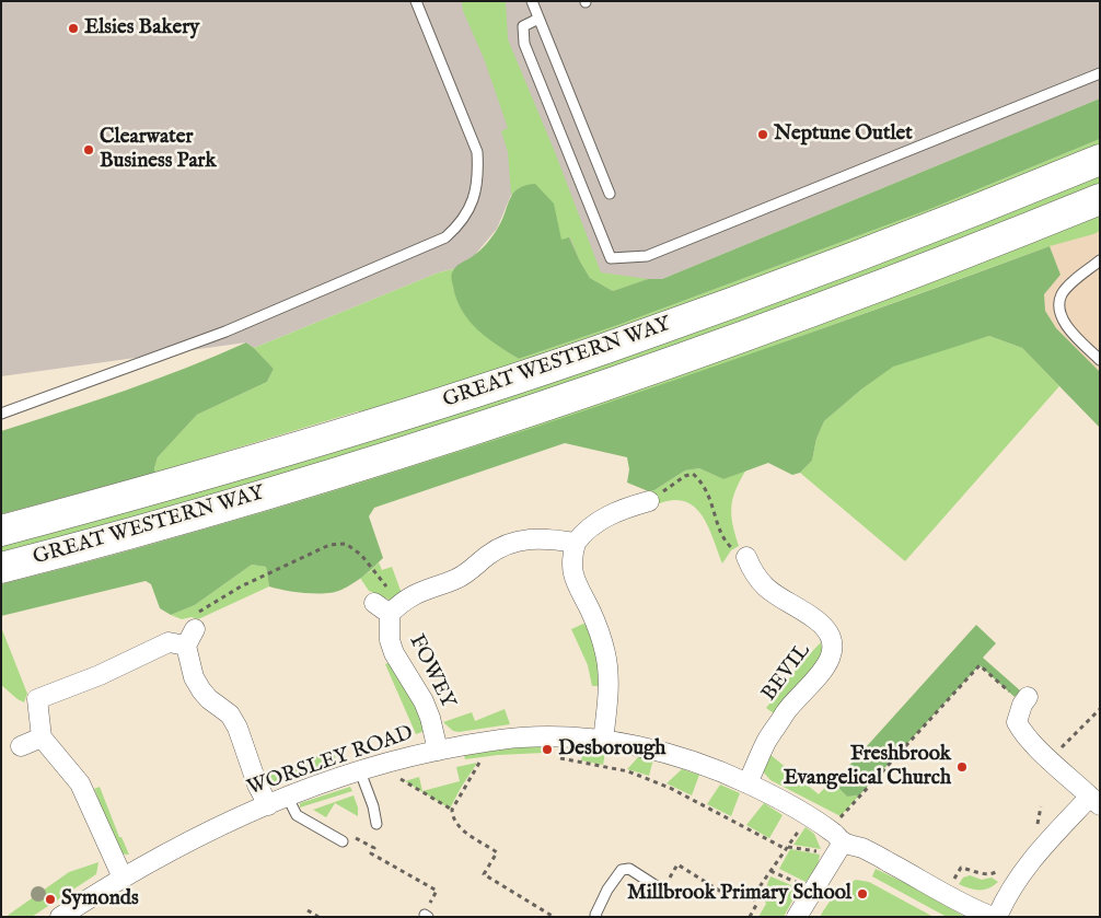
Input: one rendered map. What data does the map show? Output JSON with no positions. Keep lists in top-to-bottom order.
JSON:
{
  "streets": {
    "main road": ["GREAT WESTERN WAY"],
    "street": ["FOWEY", "BEVIL", "WORSLEY ROAD"]
  },
  "crossings": [
    ["FOWEY", "WORSLEY ROAD"],
    ["BEVIL", "WORSLEY ROAD"]
  ],
  "places": [
    "Elsies Bakery",
    "Neptune Outlet",
    "Clearwater Business Park",
    "Desborough",
    "Freshbrook Evangelical Church",
    "Millbrook Primary School",
    "Symonds"
  ]
}
